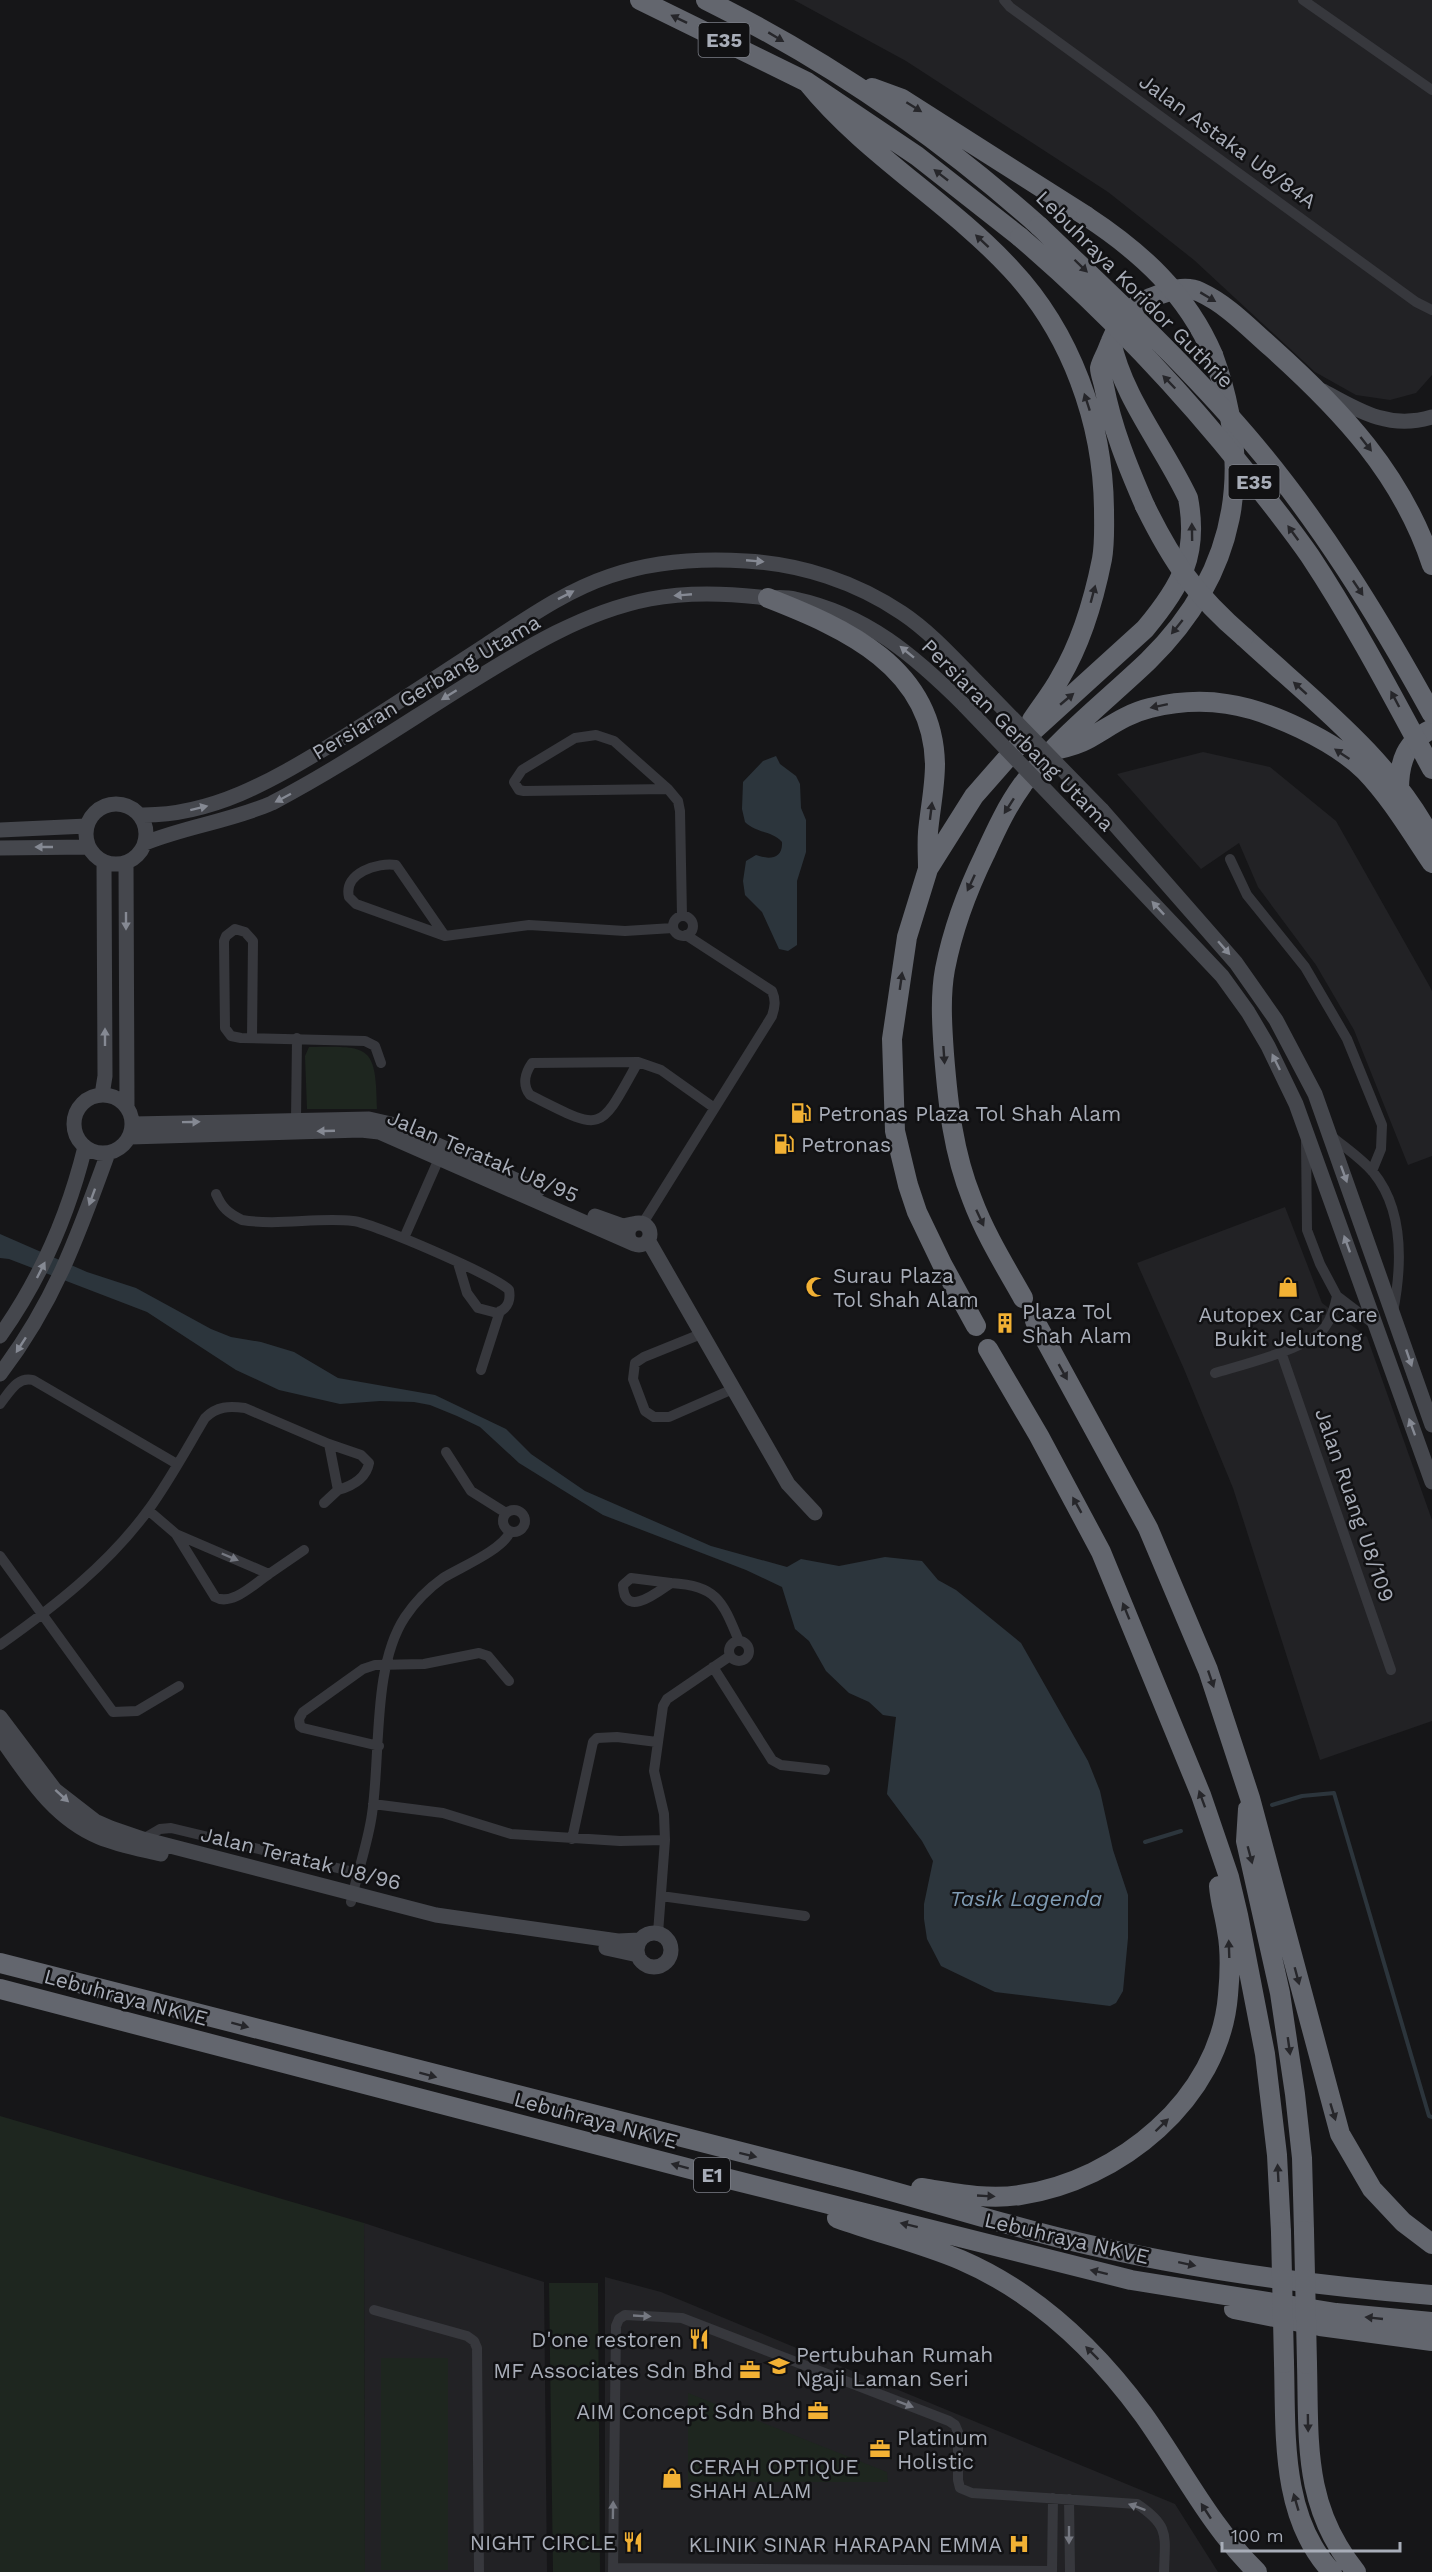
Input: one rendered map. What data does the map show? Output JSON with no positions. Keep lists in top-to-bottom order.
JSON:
{
  "streets": {
    "highway": [
      "E35",
      "Lebuhraya Koridor Guthrie",
      "Lebuhraya NKVE",
      "E1"
    ],
    "main road": ["Persiaran Gerbang Utama", "Jalan Teratak U8/95", "Jalan Teratak U8/96"],
    "street": ["Jalan Astaka U8/84A", "Jalan Ruang U8/109"]
  },
  "water": ["Tasik Lagenda"],
  "places": {
    "fuel station": ["Petronas Plaza Tol Shah Alam", "Petronas"],
    "mosque": ["Surau Plaza Tol Shah Alam"],
    "shop": ["Autopex Car Care Bukit Jelutong", "CERAH OPTIQUE SHAH ALAM"],
    "building": ["Plaza Tol Shah Alam"],
    "restaurant": ["D'one restoren", "NIGHT CIRCLE"],
    "school or university": ["Pertubuhan Rumah Ngaji Laman Seri"],
    "office": ["MF Associates Sdn Bhd", "AIM Concept Sdn Bhd", "Platinum Holistic"],
    "hospital": ["KLINIK SINAR HARAPAN EMMA"]
  },
  "scale_bar": "100 m"
}
